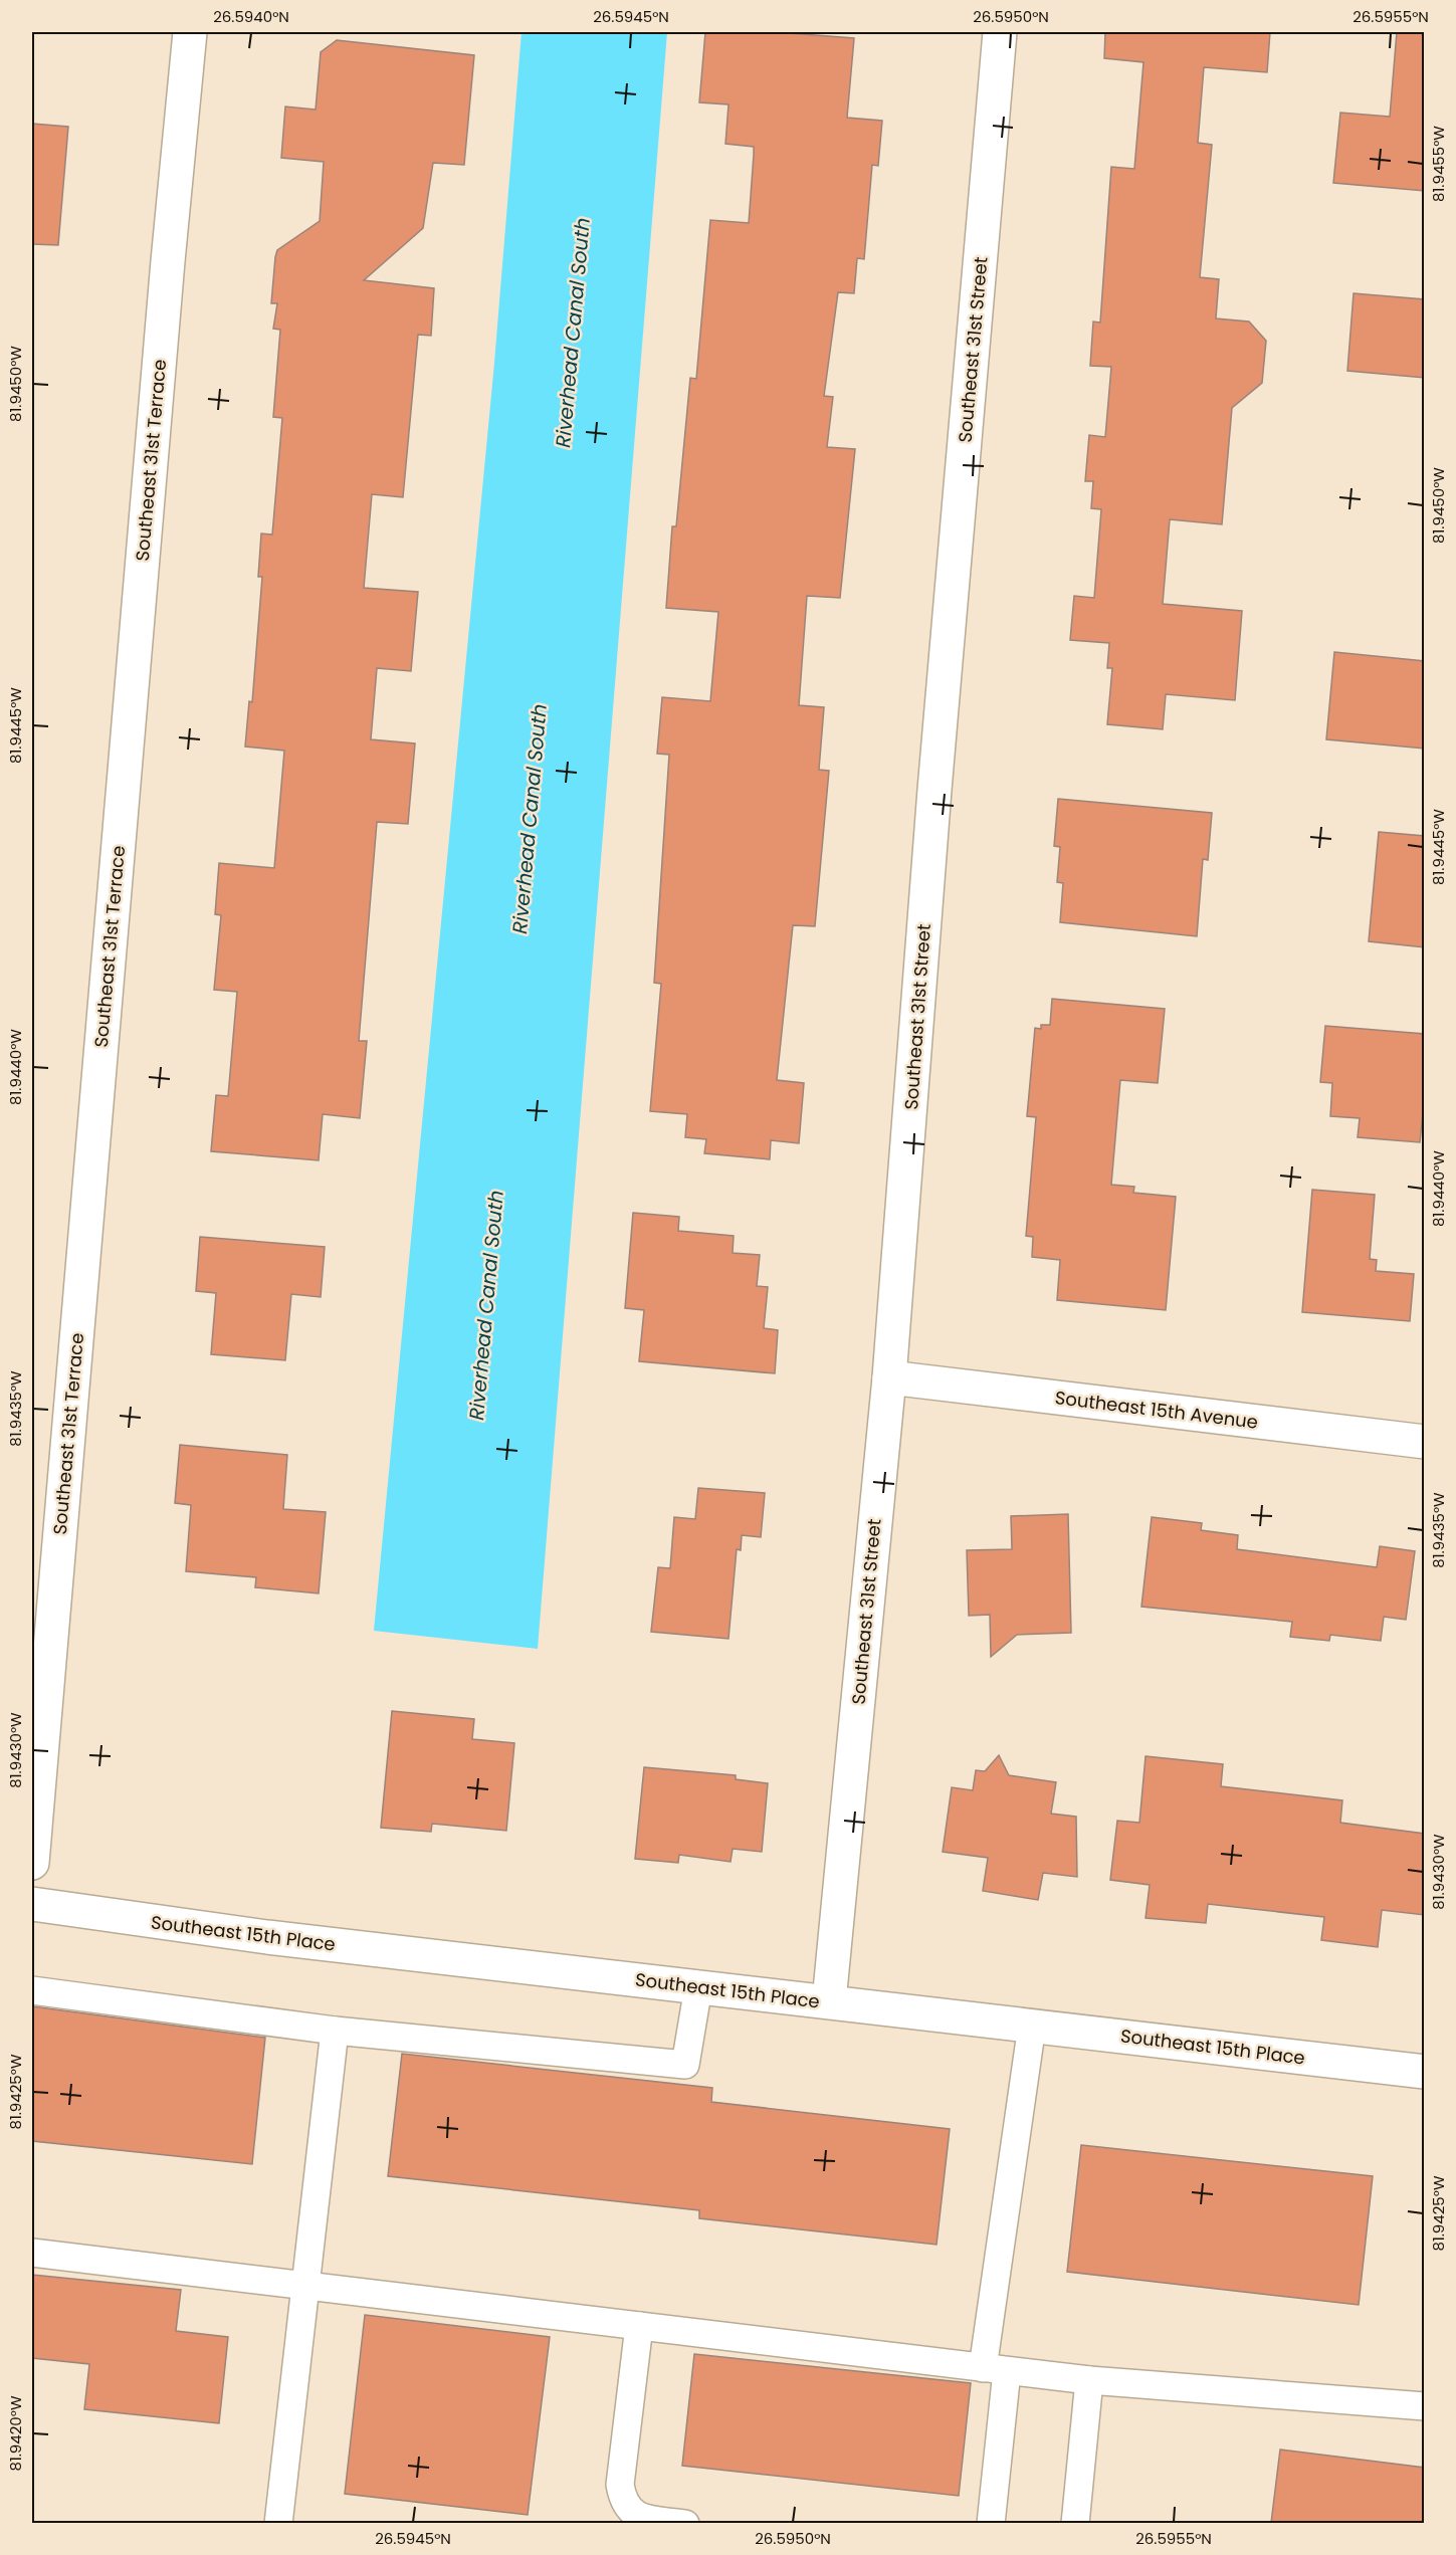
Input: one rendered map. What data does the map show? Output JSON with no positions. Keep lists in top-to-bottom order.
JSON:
{
  "streets": {
    "street": [
      "Southeast 31st Street",
      "Southeast 31st Terrace",
      "Southeast 15th Avenue",
      "Southeast 15th Place"
    ]
  },
  "crossings": [
    ["Southeast 31st Street", "Southeast 15th Avenue"],
    ["Southeast 31st Street", "Southeast 15th Place"]
  ],
  "water": ["Riverhead Canal South"],
  "coordinates": [
    "26.5940°N",
    "26.5945°N",
    "26.5950°N",
    "26.5955°N",
    "81.9455°W",
    "81.9450°W",
    "81.9445°W",
    "81.9440°W",
    "81.9435°W",
    "81.9430°W",
    "81.9425°W",
    "81.9420°W"
  ]
}
